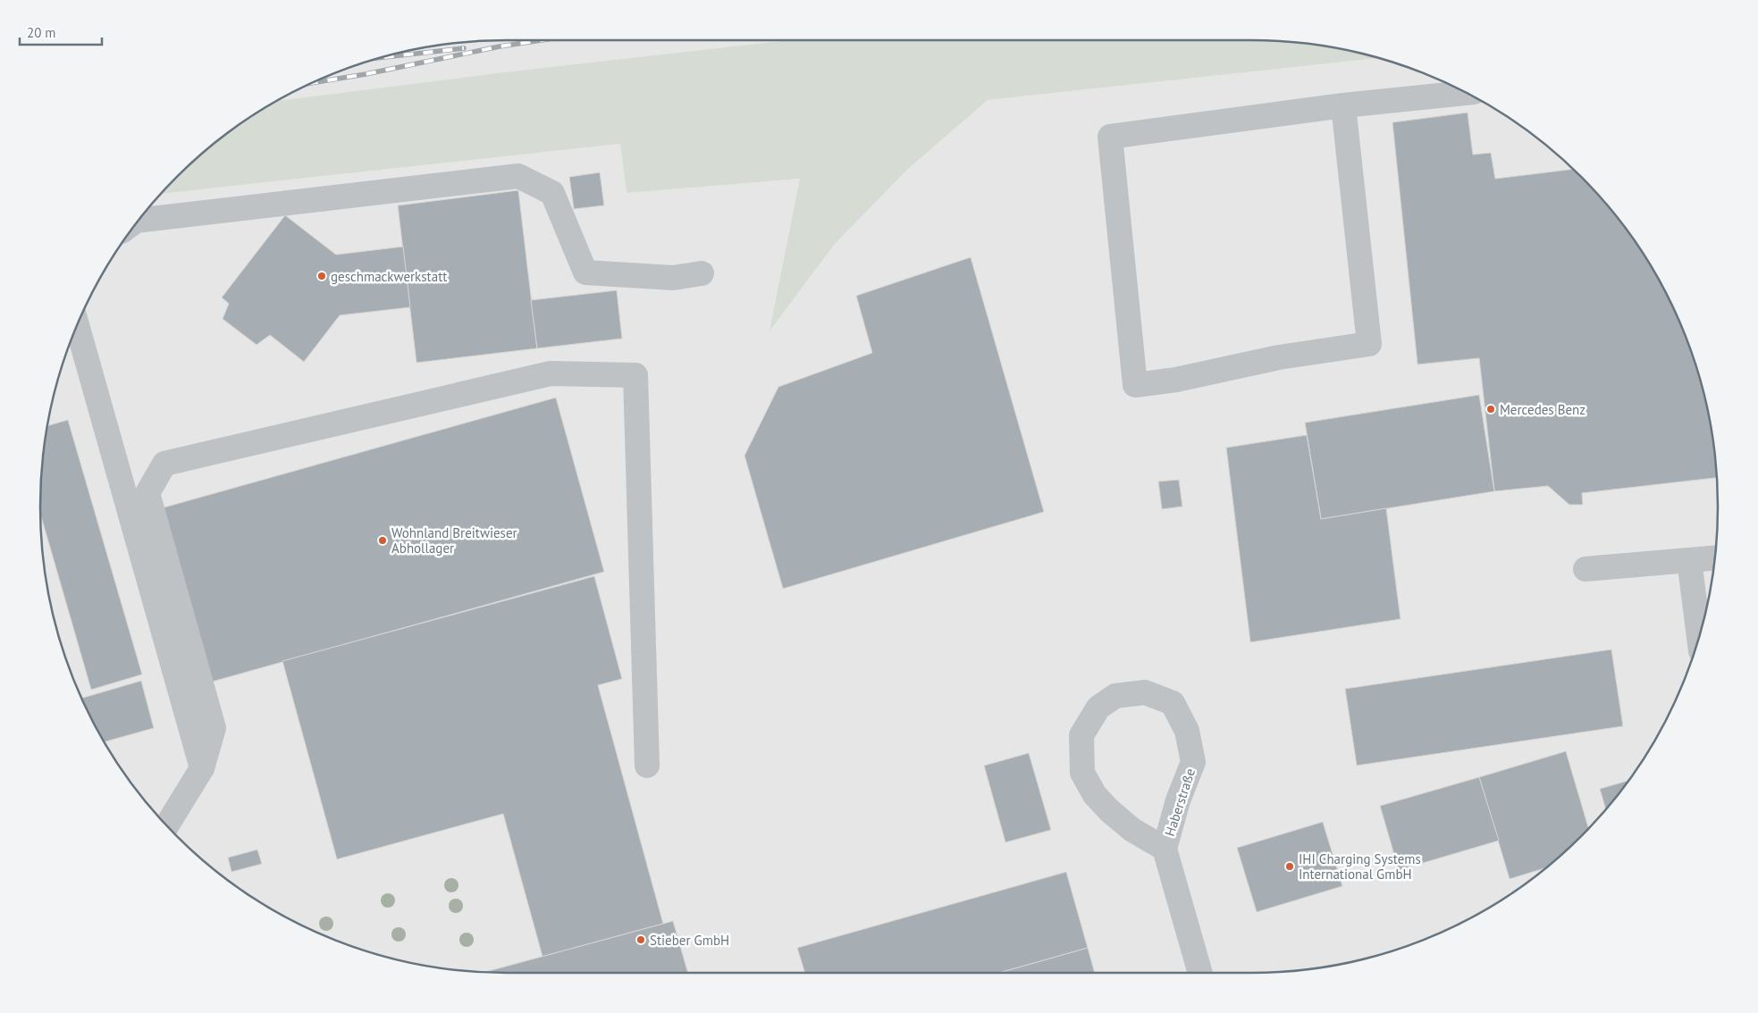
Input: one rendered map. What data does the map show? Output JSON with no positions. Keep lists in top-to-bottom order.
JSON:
{
  "streets": {
    "street": ["Haberstraße"]
  },
  "places": [
    "geschmackwerkstatt",
    "Mercedes Benz",
    "Wohnland Breitwieser Abhollager",
    "IHI Charging Systems International GmbH",
    "Stieber GmbH"
  ],
  "scale_bar": "20 m"
}
